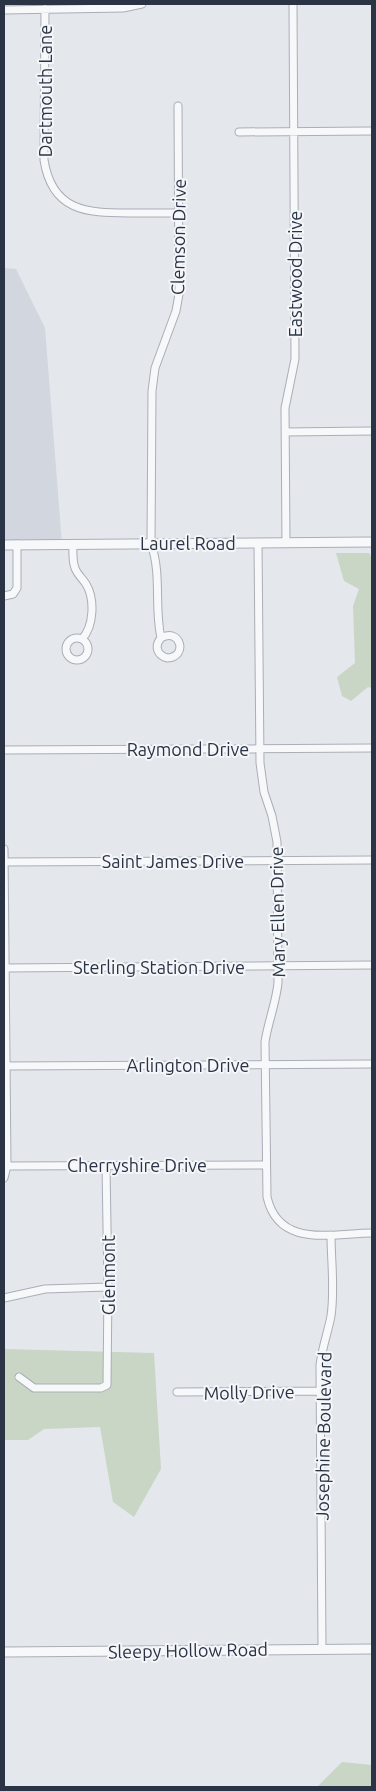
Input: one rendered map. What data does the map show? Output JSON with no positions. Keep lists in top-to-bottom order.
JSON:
{
  "streets": {
    "street": [
      "Dartmouth Lane",
      "Clemson Drive",
      "Eastwood Drive",
      "Laurel Road",
      "Raymond Drive",
      "Saint James Drive",
      "Mary Ellen Drive",
      "Sterling Station Drive",
      "Arlington Drive",
      "Cherryshire Drive",
      "Glenmont",
      "Molly Drive",
      "Josephine Boulevard",
      "Sleepy Hollow Road"
    ]
  },
  "crossings": [
    ["Dartmouth Lane", "Clemson Drive"],
    ["Clemson Drive", "Laurel Road"],
    ["Eastwood Drive", "Laurel Road"],
    ["Laurel Road", "Mary Ellen Drive"],
    ["Raymond Drive", "Mary Ellen Drive"],
    ["Saint James Drive", "Mary Ellen Drive"],
    ["Mary Ellen Drive", "Sterling Station Drive"],
    ["Mary Ellen Drive", "Arlington Drive"],
    ["Mary Ellen Drive", "Cherryshire Drive"],
    ["Mary Ellen Drive", "Josephine Boulevard"],
    ["Cherryshire Drive", "Glenmont"],
    ["Molly Drive", "Josephine Boulevard"],
    ["Josephine Boulevard", "Sleepy Hollow Road"]
  ]
}
